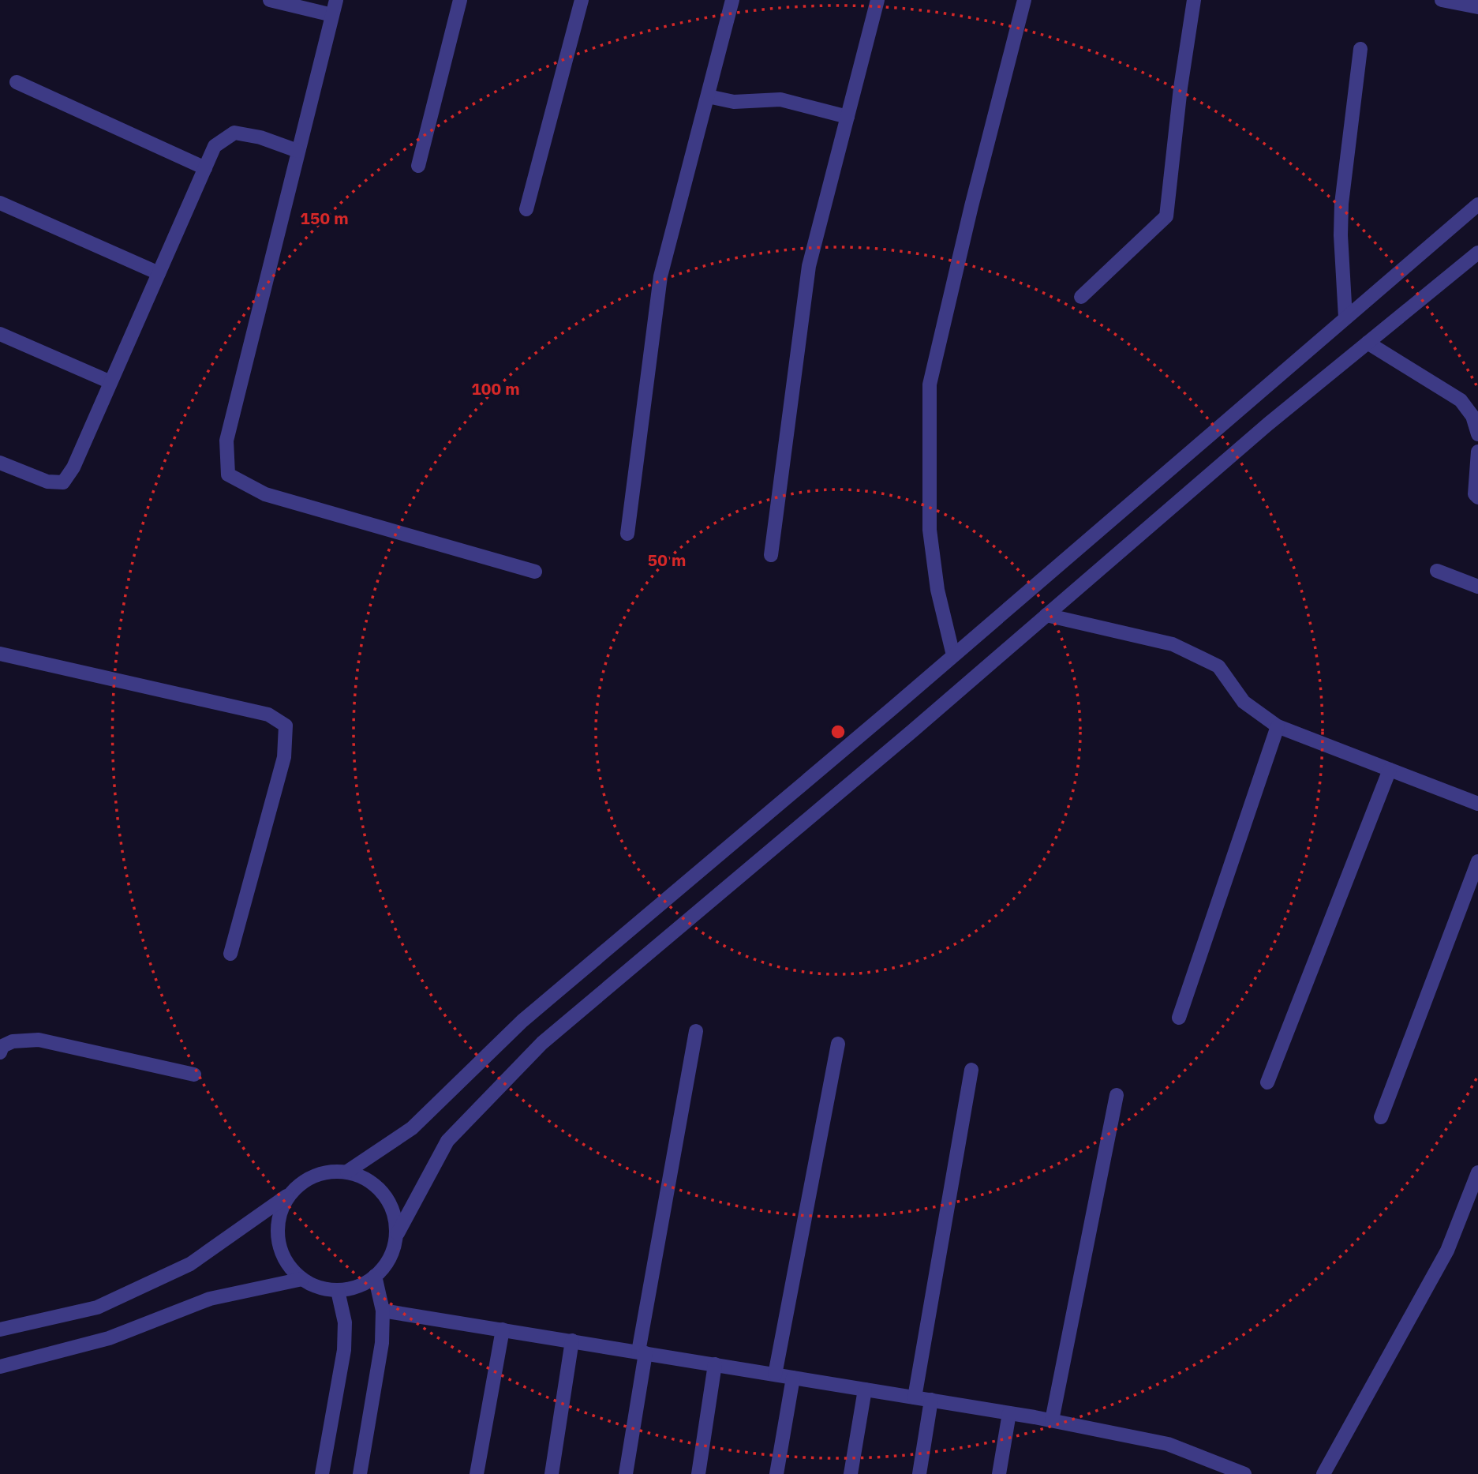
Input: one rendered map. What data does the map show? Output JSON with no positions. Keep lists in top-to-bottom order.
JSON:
{
  "rings": ["150 m", "100 m", "50 m"]
}
